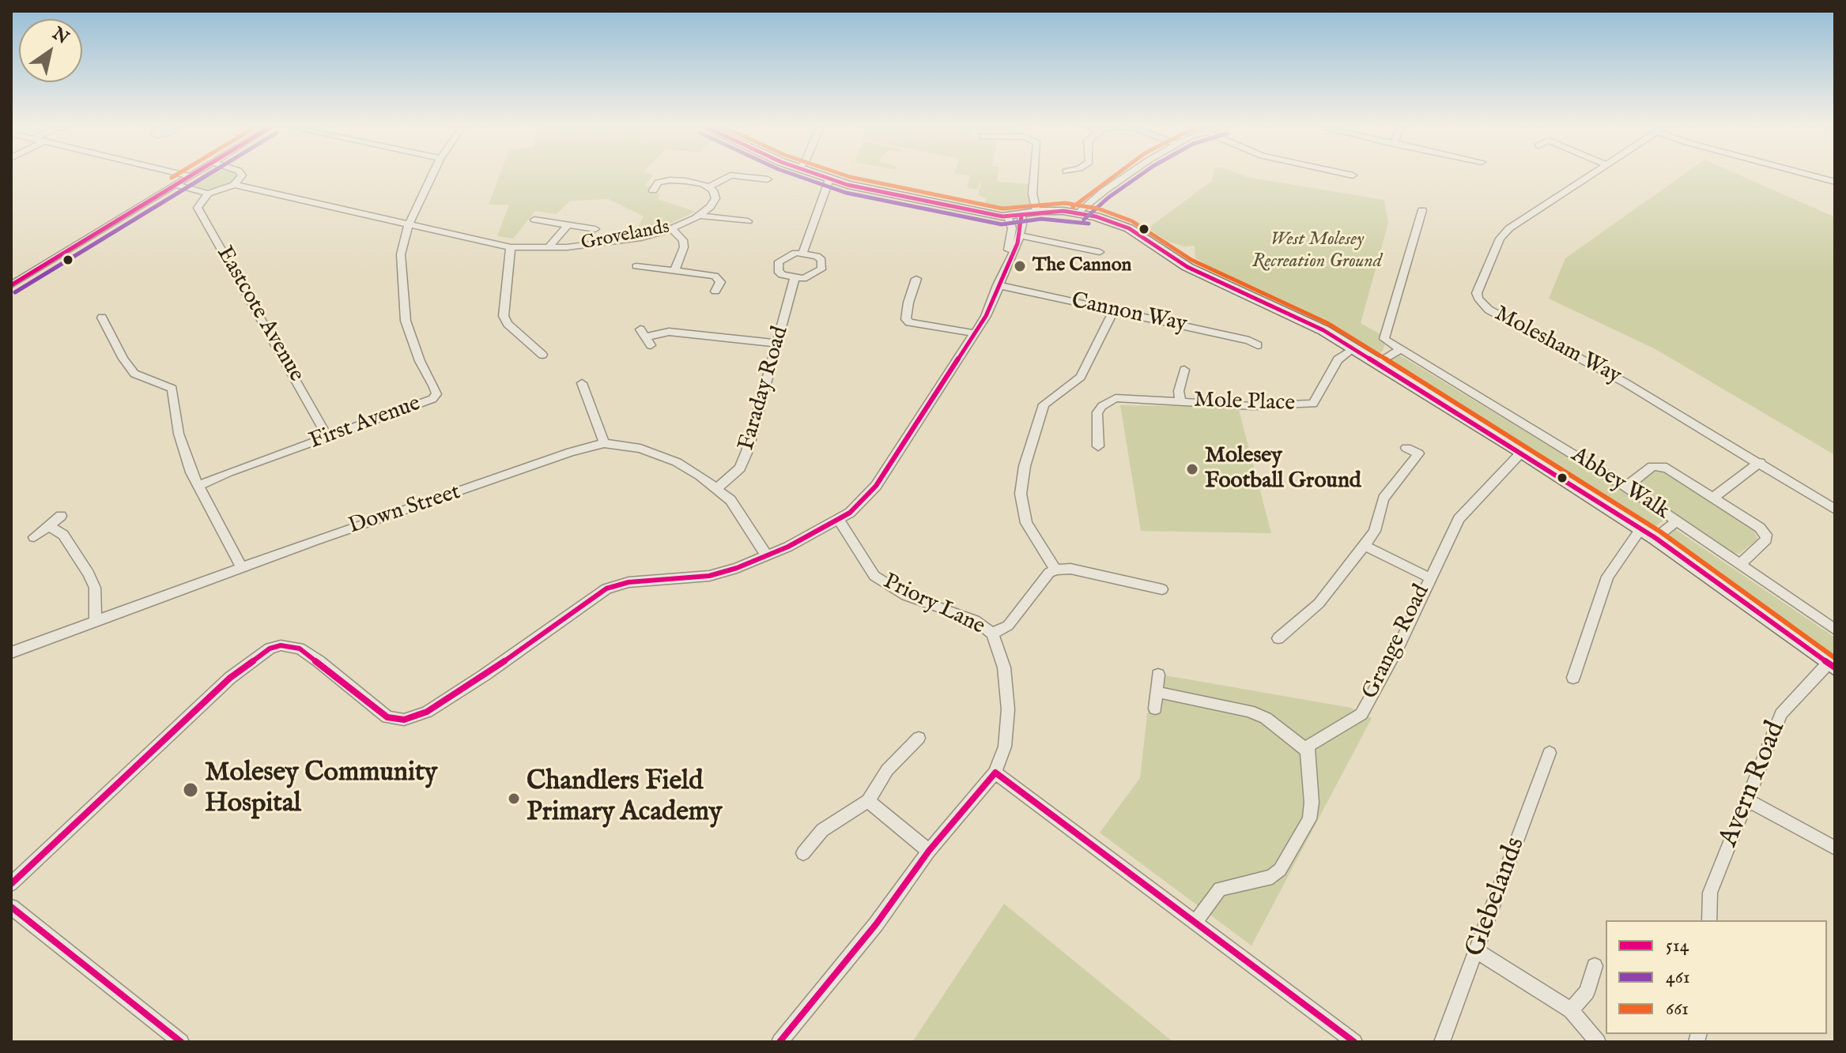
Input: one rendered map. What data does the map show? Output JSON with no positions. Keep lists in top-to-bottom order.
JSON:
{
  "streets": {
    "street": [
      "Grovelands",
      "Cannon Way",
      "Eastcote Avenue",
      "Molesham Way",
      "Faraday Road",
      "Mole Place",
      "First Avenue",
      "Abbey Walk",
      "Down Street",
      "Priory Lane",
      "Grange Road",
      "Avern Road",
      "Glebelands"
    ]
  },
  "crossings": [
    ["Grovelands", "First Avenue"],
    ["Eastcote Avenue", "First Avenue"],
    ["Faraday Road", "Down Street"]
  ],
  "parks": ["West Molesey Recreation Ground"],
  "places": [
    "The Cannon",
    "Molesey Football Ground",
    "Molesey Community Hospital",
    "Chandlers Field Primary Academy"
  ],
  "lines": ["transit line 514", "transit line 461", "transit line 661"],
  "legend": ["514", "461", "661"],
  "north": "top right"
}
